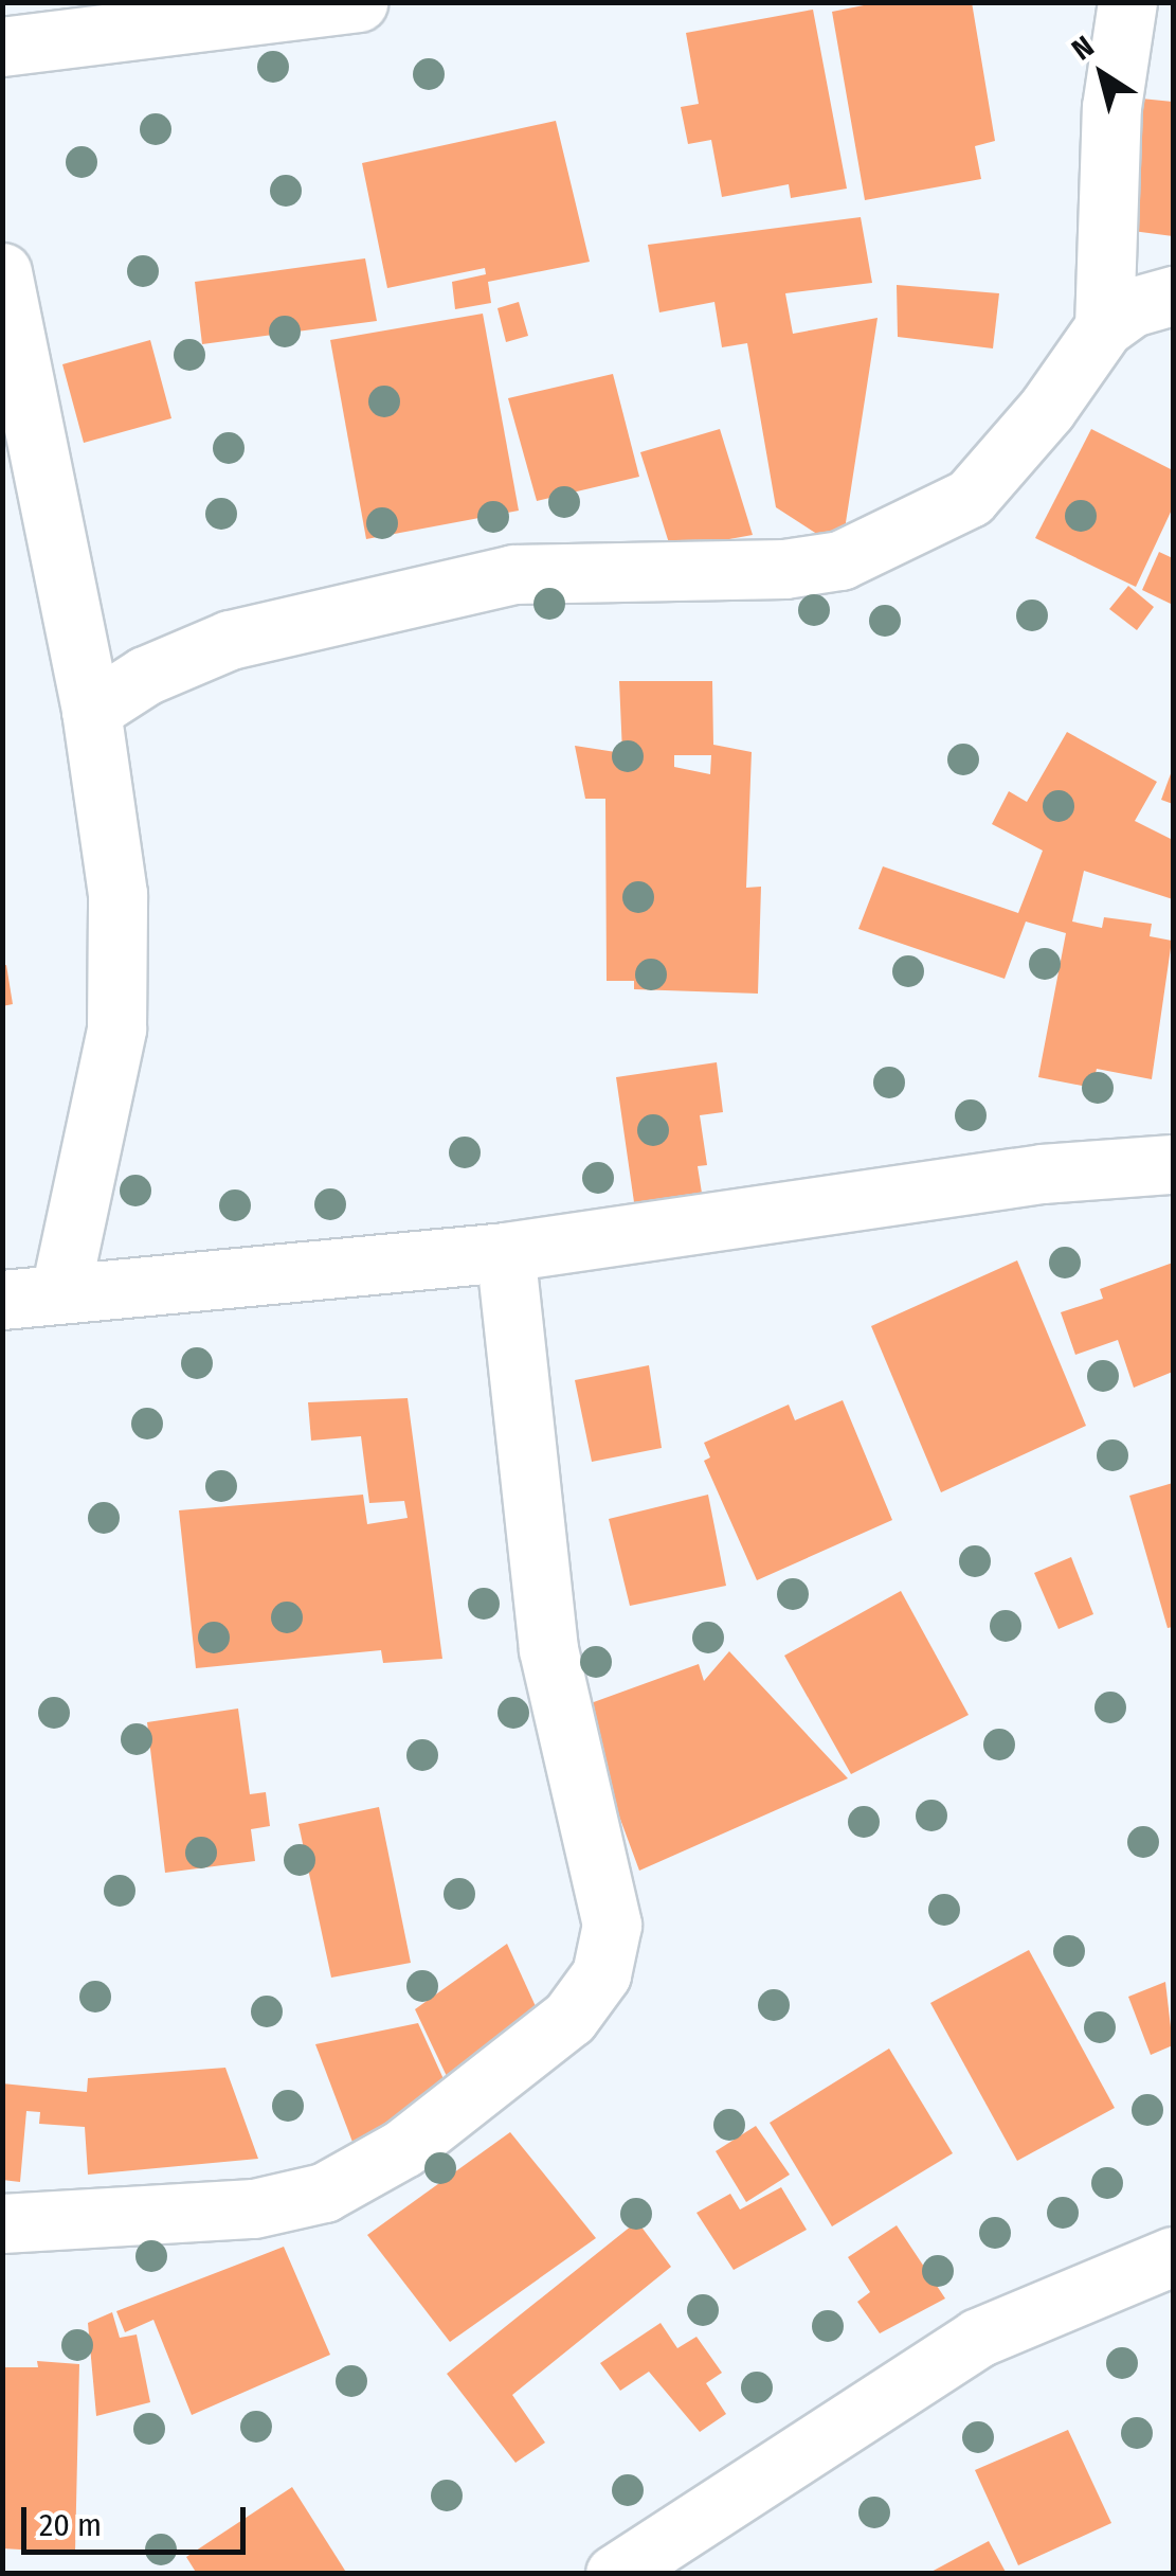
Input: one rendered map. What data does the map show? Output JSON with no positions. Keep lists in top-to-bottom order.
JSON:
{
  "scale_bar": "20 m",
  "north": "top left"
}
